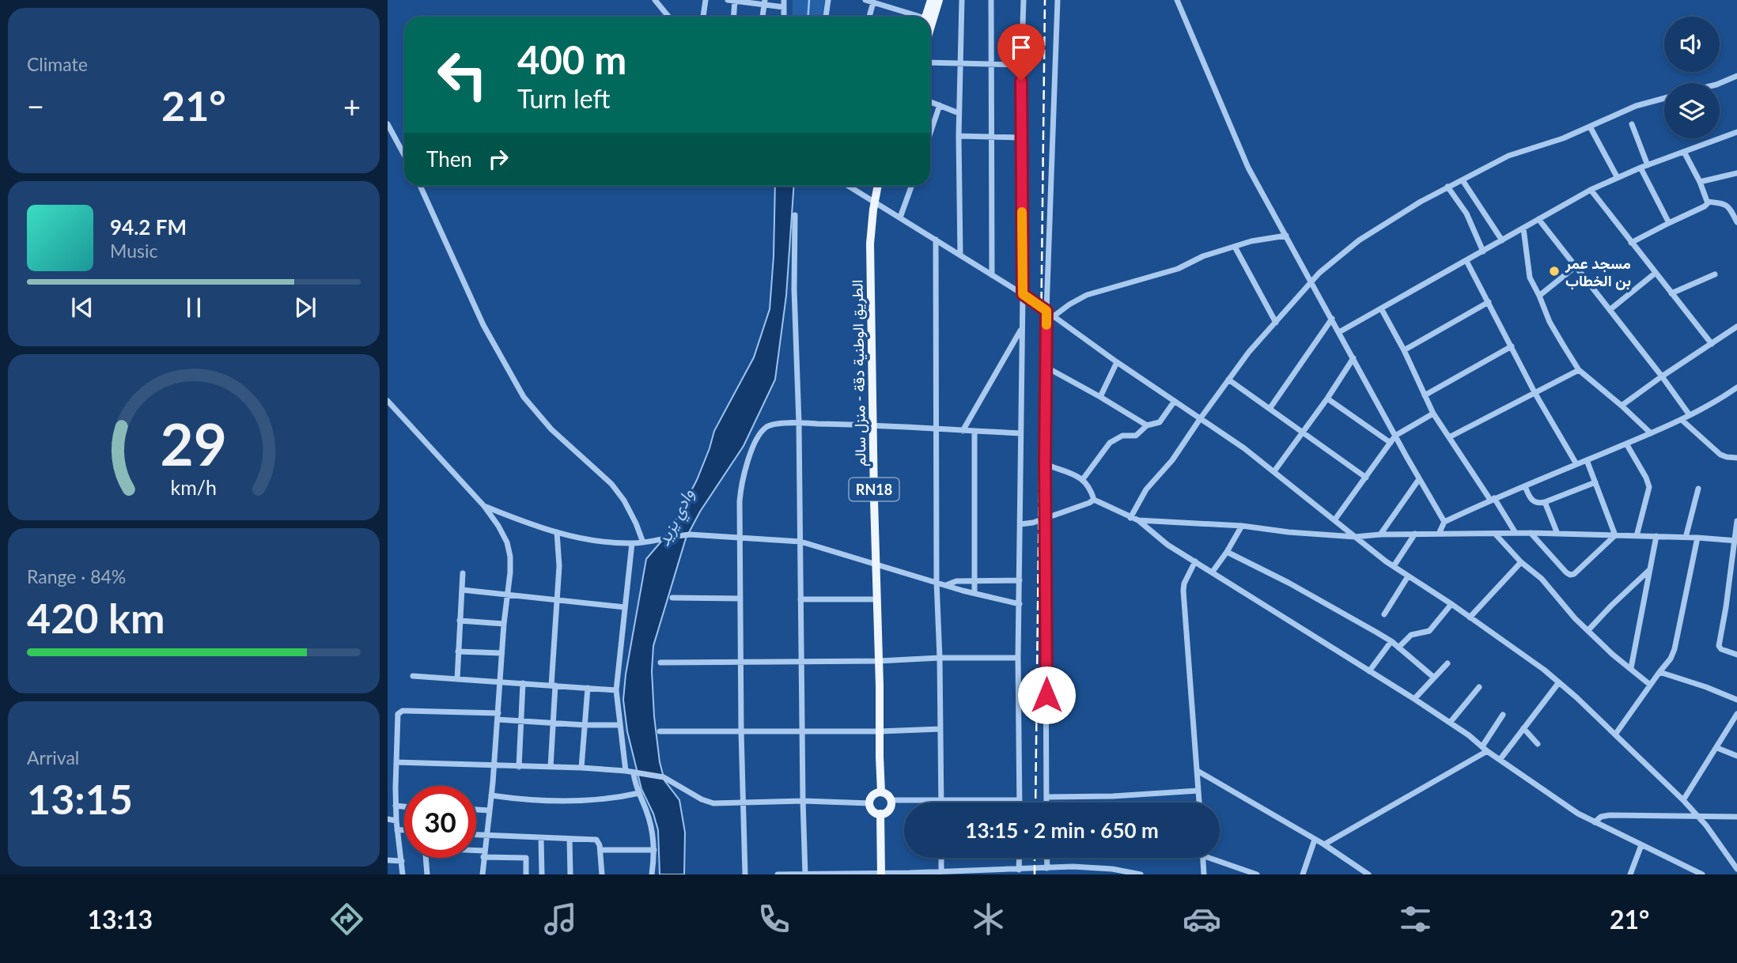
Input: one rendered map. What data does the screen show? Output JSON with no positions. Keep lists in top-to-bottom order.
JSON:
{
  "streets": {
    "main road": ["الطريق الوطنية دقة - منزل سالم", "RN18"]
  },
  "water": ["وادي يزيد"],
  "places": ["مسجد عمر بن الخطاب"],
  "page": {
    "tile": [
      "Climate",
      ["Range · 84%", "420 km"],
      ["Arrival", "13:15"]
    ],
    "turn": ["400 m", "Turn left"],
    "heat": ["−", "21°", "+"],
    "then": "Then",
    "song": ["94.2 FM", "Music"],
    "limit": "30",
    "trip": "13:15 · 2 min · 650 m",
    "tabs": ["13:13", "21°"],
    "gauge": ["29", "km/h"]
  }
}
